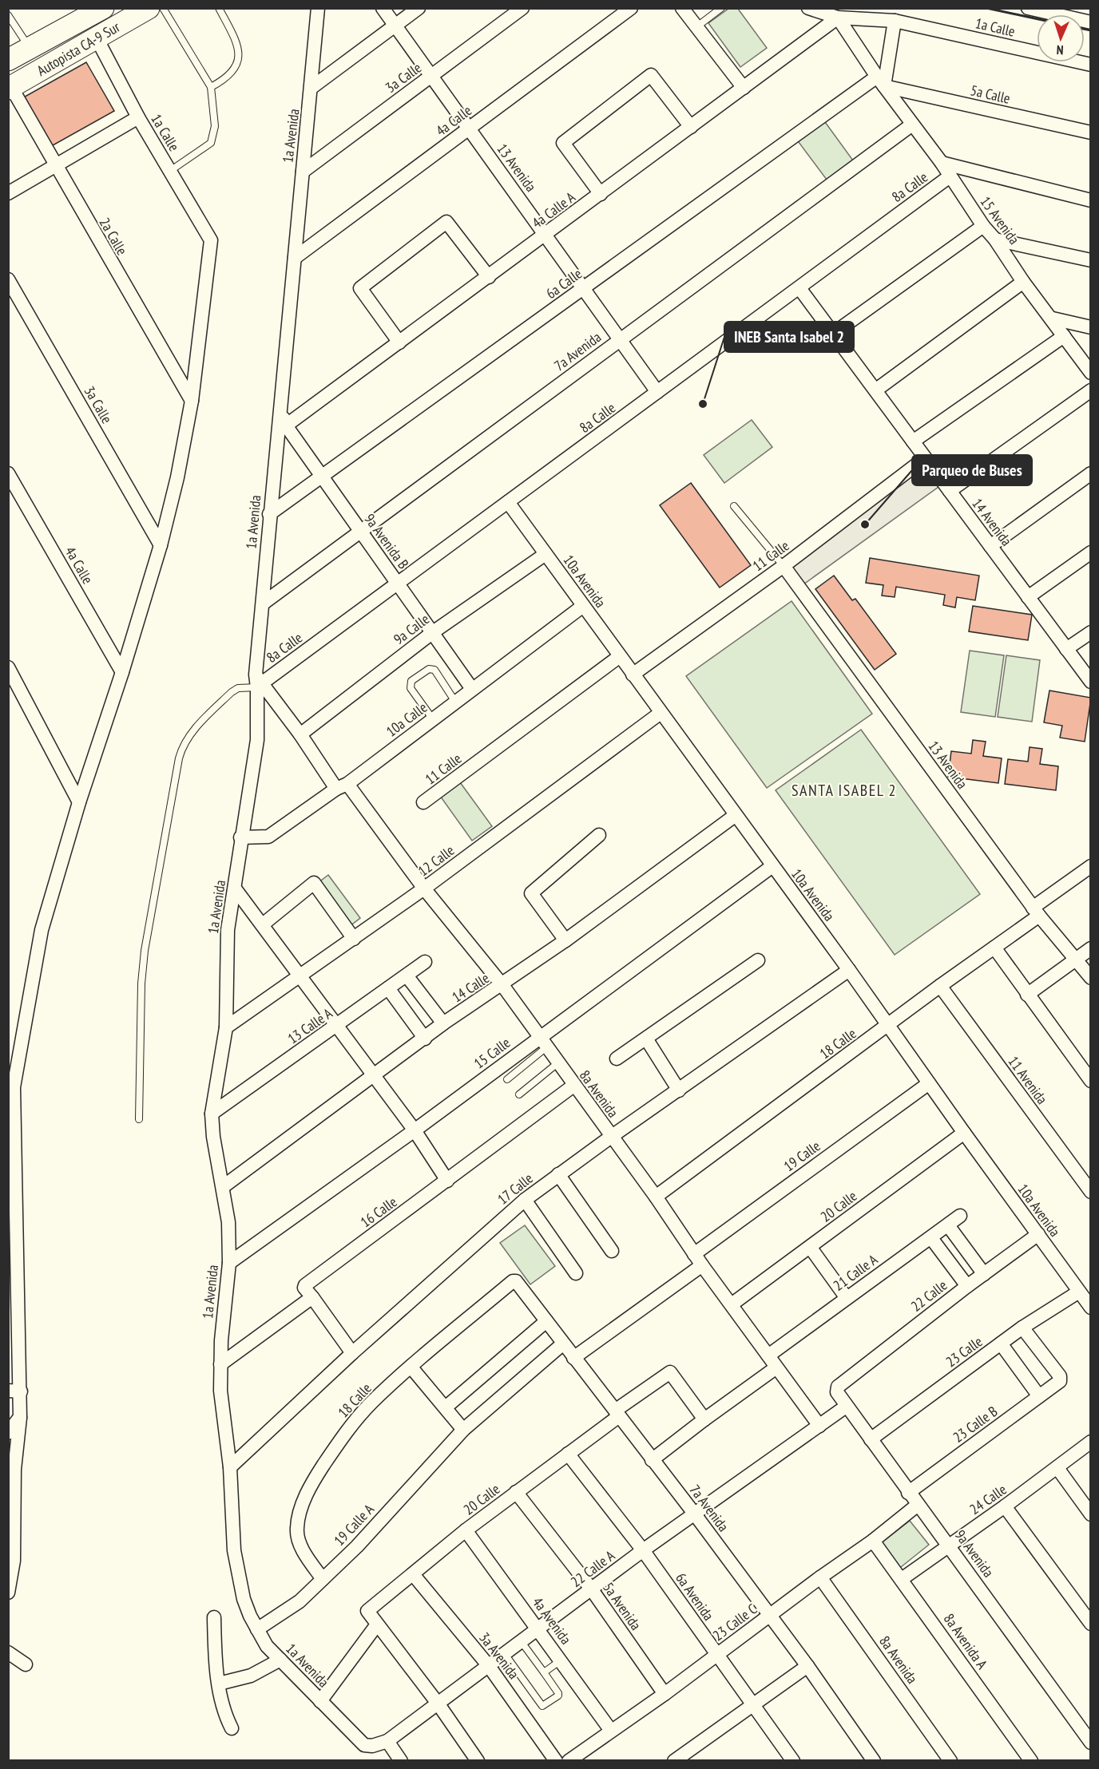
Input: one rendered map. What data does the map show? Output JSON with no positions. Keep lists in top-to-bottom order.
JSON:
{
  "streets": {
    "highway": ["Autopista CA-9 Sur"],
    "street": [
      "1a Calle",
      "3a Calle",
      "5a Calle",
      "4a Calle",
      "1a Avenida",
      "13 Avenida",
      "8a Calle",
      "4a Calle A",
      "15 Avenida",
      "2a Calle",
      "6a Calle",
      "7a Avenida",
      "14 Avenida",
      "9a Avenida B",
      "11 Calle",
      "10a Avenida",
      "9a Calle",
      "10a Calle",
      "12 Calle",
      "14 Calle",
      "13 Calle A",
      "18 Calle",
      "15 Calle",
      "11 Avenida",
      "8a Avenida",
      "19 Calle",
      "17 Calle",
      "20 Calle",
      "16 Calle",
      "21 Calle A",
      "22 Calle",
      "23 Calle",
      "23 Calle B",
      "24 Calle",
      "19 Calle A",
      "9a Avenida",
      "22 Calle A",
      "6a Avenida",
      "5a Avenida",
      "4a Avenida",
      "23 Calle C",
      "8a Avenida A",
      "3a Avenida"
    ]
  },
  "crossings": [
    ["1a Calle", "Autopista CA-9 Sur"],
    ["1a Calle", "4a Calle A"],
    ["1a Calle", "15 Avenida"],
    ["1a Calle", "2a Calle"],
    ["Autopista CA-9 Sur", "2a Calle"],
    ["3a Calle", "1a Avenida"],
    ["3a Calle", "13 Avenida"],
    ["5a Calle", "15 Avenida"],
    ["5a Calle", "6a Calle"],
    ["4a Calle", "1a Avenida"],
    ["4a Calle", "13 Avenida"],
    ["1a Avenida", "8a Calle"],
    ["1a Avenida", "6a Calle"],
    ["1a Avenida", "7a Avenida"],
    ["1a Avenida", "9a Avenida B"],
    ["1a Avenida", "10a Calle"],
    ["1a Avenida", "12 Calle"],
    ["1a Avenida", "14 Calle"],
    ["1a Avenida", "13 Calle A"],
    ["1a Avenida", "15 Calle"],
    ["1a Avenida", "8a Avenida"],
    ["1a Avenida", "17 Calle"],
    ["1a Avenida", "19 Calle A"],
    ["1a Avenida", "22 Calle A"],
    ["13 Avenida", "8a Calle"],
    ["13 Avenida", "4a Calle A"],
    ["13 Avenida", "6a Calle"],
    ["13 Avenida", "7a Avenida"],
    ["13 Avenida", "11 Calle"],
    ["13 Avenida", "18 Calle"],
    ["8a Calle", "15 Avenida"],
    ["8a Calle", "14 Avenida"],
    ["8a Calle", "9a Avenida B"],
    ["8a Calle", "10a Avenida"],
    ["8a Calle", "8a Avenida"],
    ["4a Calle A", "15 Avenida"],
    ["4a Calle A", "9a Avenida B"],
    ["15 Avenida", "6a Calle"],
    ["15 Avenida", "7a Avenida"],
    ["6a Calle", "9a Avenida B"],
    ["7a Avenida", "9a Avenida B"],
    ["7a Avenida", "18 Calle"],
    ["7a Avenida", "20 Calle"],
    ["7a Avenida", "19 Calle A"],
    ["7a Avenida", "22 Calle A"],
    ["7a Avenida", "23 Calle C"],
    ["14 Avenida", "11 Calle"],
    ["9a Avenida B", "9a Calle"],
    ["9a Avenida B", "10a Calle"],
    ["11 Calle", "10a Avenida"],
    ["10a Avenida", "9a Calle"],
    ["10a Avenida", "10a Calle"],
    ["10a Avenida", "12 Calle"],
    ["10a Avenida", "14 Calle"],
    ["10a Avenida", "18 Calle"],
    ["10a Avenida", "15 Calle"],
    ["10a Avenida", "19 Calle"],
    ["10a Avenida", "17 Calle"],
    ["10a Avenida", "20 Calle"],
    ["10a Avenida", "22 Calle"],
    ["10a Avenida", "23 Calle"],
    ["9a Calle", "8a Avenida"],
    ["10a Calle", "8a Avenida"],
    ["12 Calle", "8a Avenida"],
    ["14 Calle", "8a Avenida"],
    ["18 Calle", "11 Avenida"],
    ["18 Calle", "8a Avenida"],
    ["18 Calle", "19 Calle A"],
    ["15 Calle", "8a Avenida"],
    ["8a Avenida", "19 Calle"],
    ["8a Avenida", "17 Calle"],
    ["8a Avenida", "20 Calle"],
    ["8a Avenida", "16 Calle"],
    ["8a Avenida", "21 Calle A"],
    ["8a Avenida", "22 Calle A"],
    ["8a Avenida", "23 Calle C"],
    ["20 Calle", "6a Avenida"],
    ["20 Calle", "5a Avenida"],
    ["20 Calle", "4a Avenida"],
    ["20 Calle", "3a Avenida"],
    ["22 Calle", "9a Avenida"],
    ["23 Calle", "23 Calle B"],
    ["23 Calle", "9a Avenida"],
    ["23 Calle B", "9a Avenida"],
    ["24 Calle", "9a Avenida"],
    ["24 Calle", "8a Avenida A"],
    ["9a Avenida", "22 Calle A"],
    ["9a Avenida", "23 Calle C"],
    ["22 Calle A", "6a Avenida"],
    ["22 Calle A", "5a Avenida"],
    ["22 Calle A", "4a Avenida"],
    ["22 Calle A", "3a Avenida"],
    ["6a Avenida", "23 Calle C"],
    ["5a Avenida", "23 Calle C"],
    ["4a Avenida", "23 Calle C"],
    ["23 Calle C", "8a Avenida A"]
  ],
  "districts": ["SANTA ISABEL 2"],
  "places": ["INEB Santa Isabel 2", "Parqueo de Buses"],
  "north": "bottom"
}
